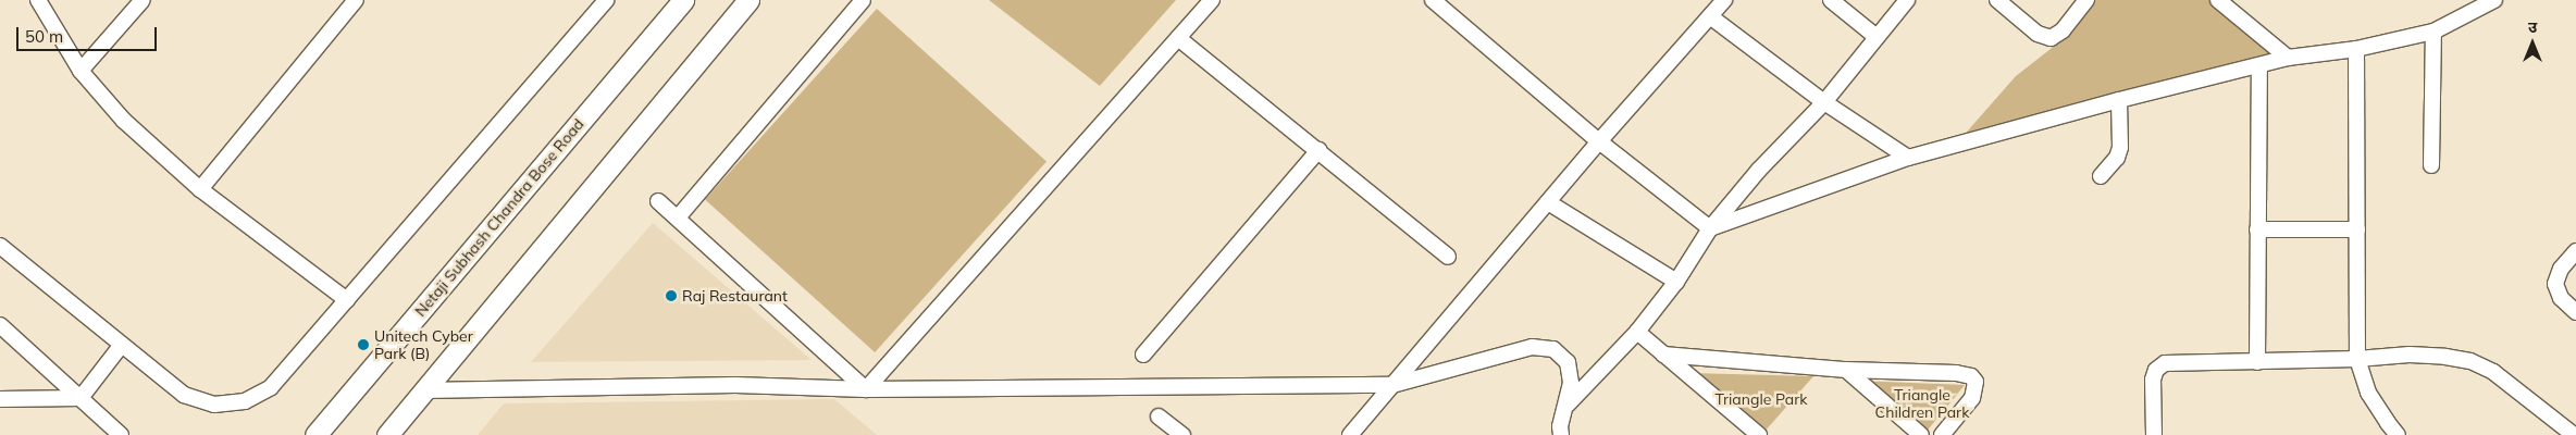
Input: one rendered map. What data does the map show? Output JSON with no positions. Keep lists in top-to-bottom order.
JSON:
{
  "streets": {
    "main road": ["Netaji Subhash Chandra Bose Road"]
  },
  "parks": ["Triangle Children Park", "Triangle Park"],
  "places": ["Raj Restaurant", "Unitech Cyber Park (B)"],
  "scale_bar": "50 m",
  "north": "top"
}
